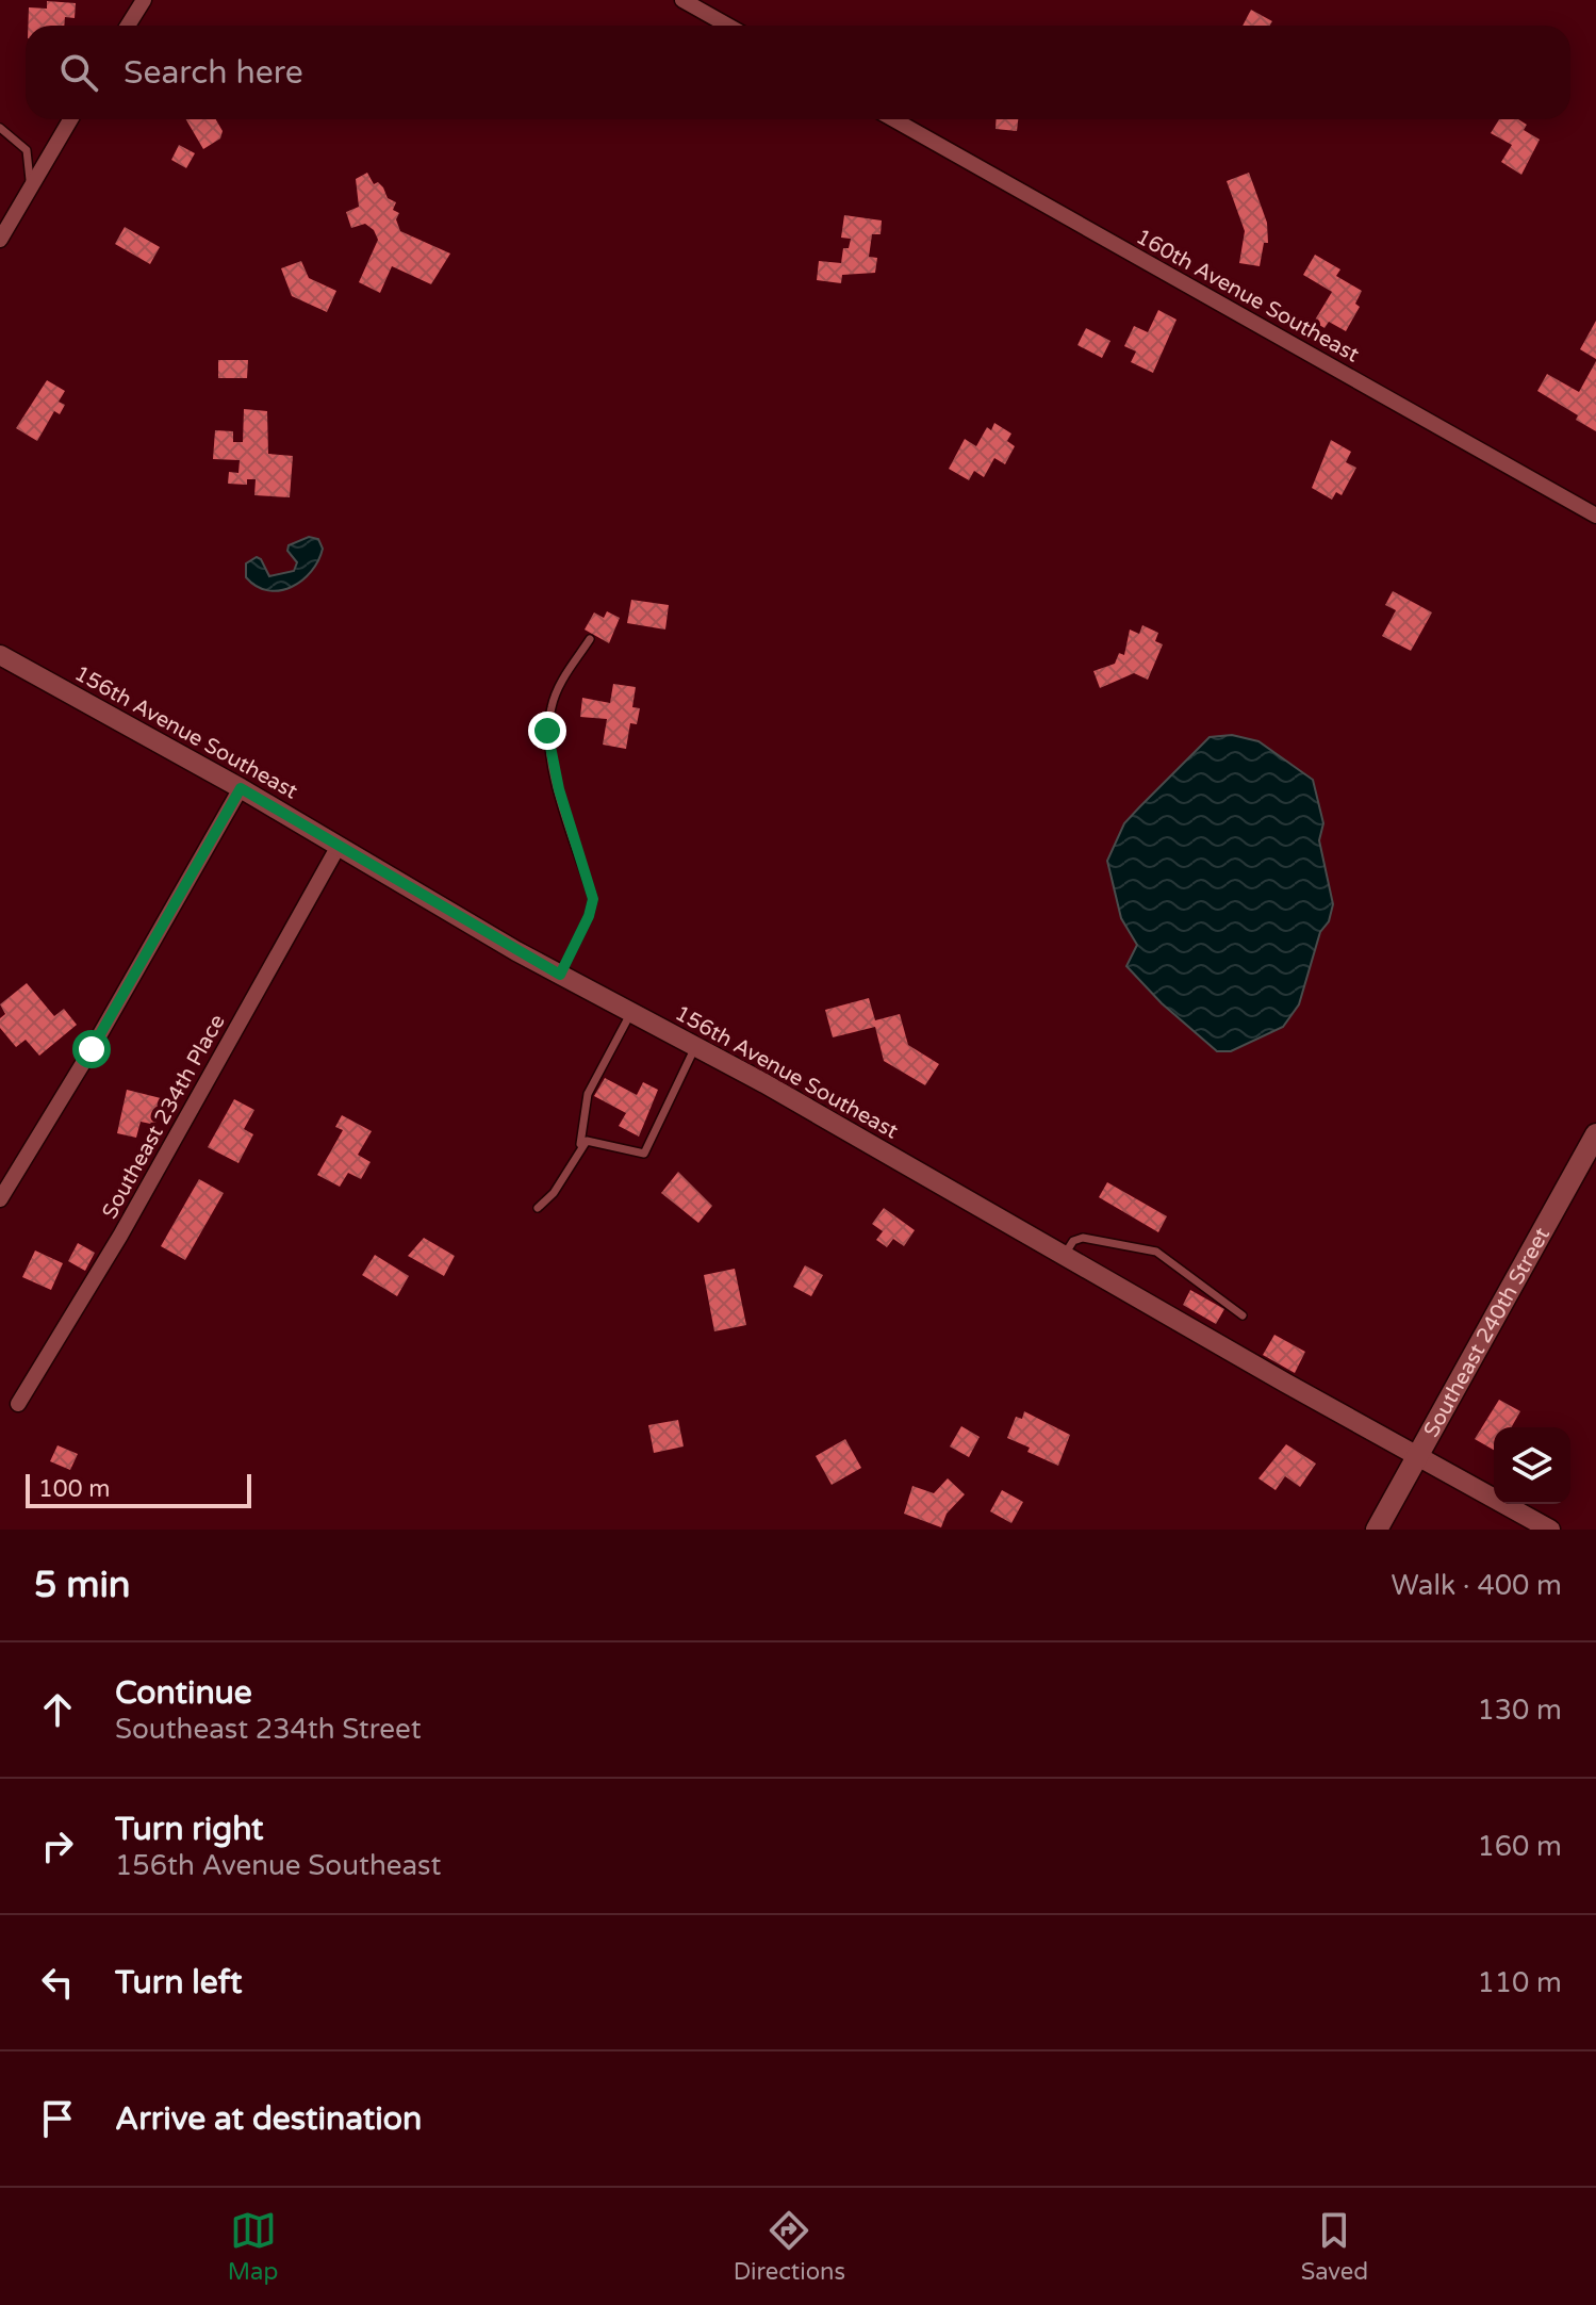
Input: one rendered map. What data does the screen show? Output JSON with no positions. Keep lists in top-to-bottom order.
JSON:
{
  "streets": {
    "main road": ["Southeast 240th Street"],
    "street": ["160th Avenue Southeast", "156th Avenue Southeast", "Southeast 234th Place"]
  },
  "crossings": [
    ["156th Avenue Southeast", "Southeast 234th Place"],
    ["156th Avenue Southeast", "Southeast 240th Street"]
  ],
  "scale_bar": "100 m",
  "page": {
    "search": "Search here",
    "scale": "100 m",
    "heading": ["5 min", "Walk · 400 m"],
    "list": [
      ["Continue", "Southeast 234th Street", "130 m"],
      ["Turn right", "156th Avenue Southeast", "160 m"],
      ["Turn left", "110 m"],
      "Arrive at destination"
    ],
    "nav": ["Map", "Directions", "Saved"]
  }
}
